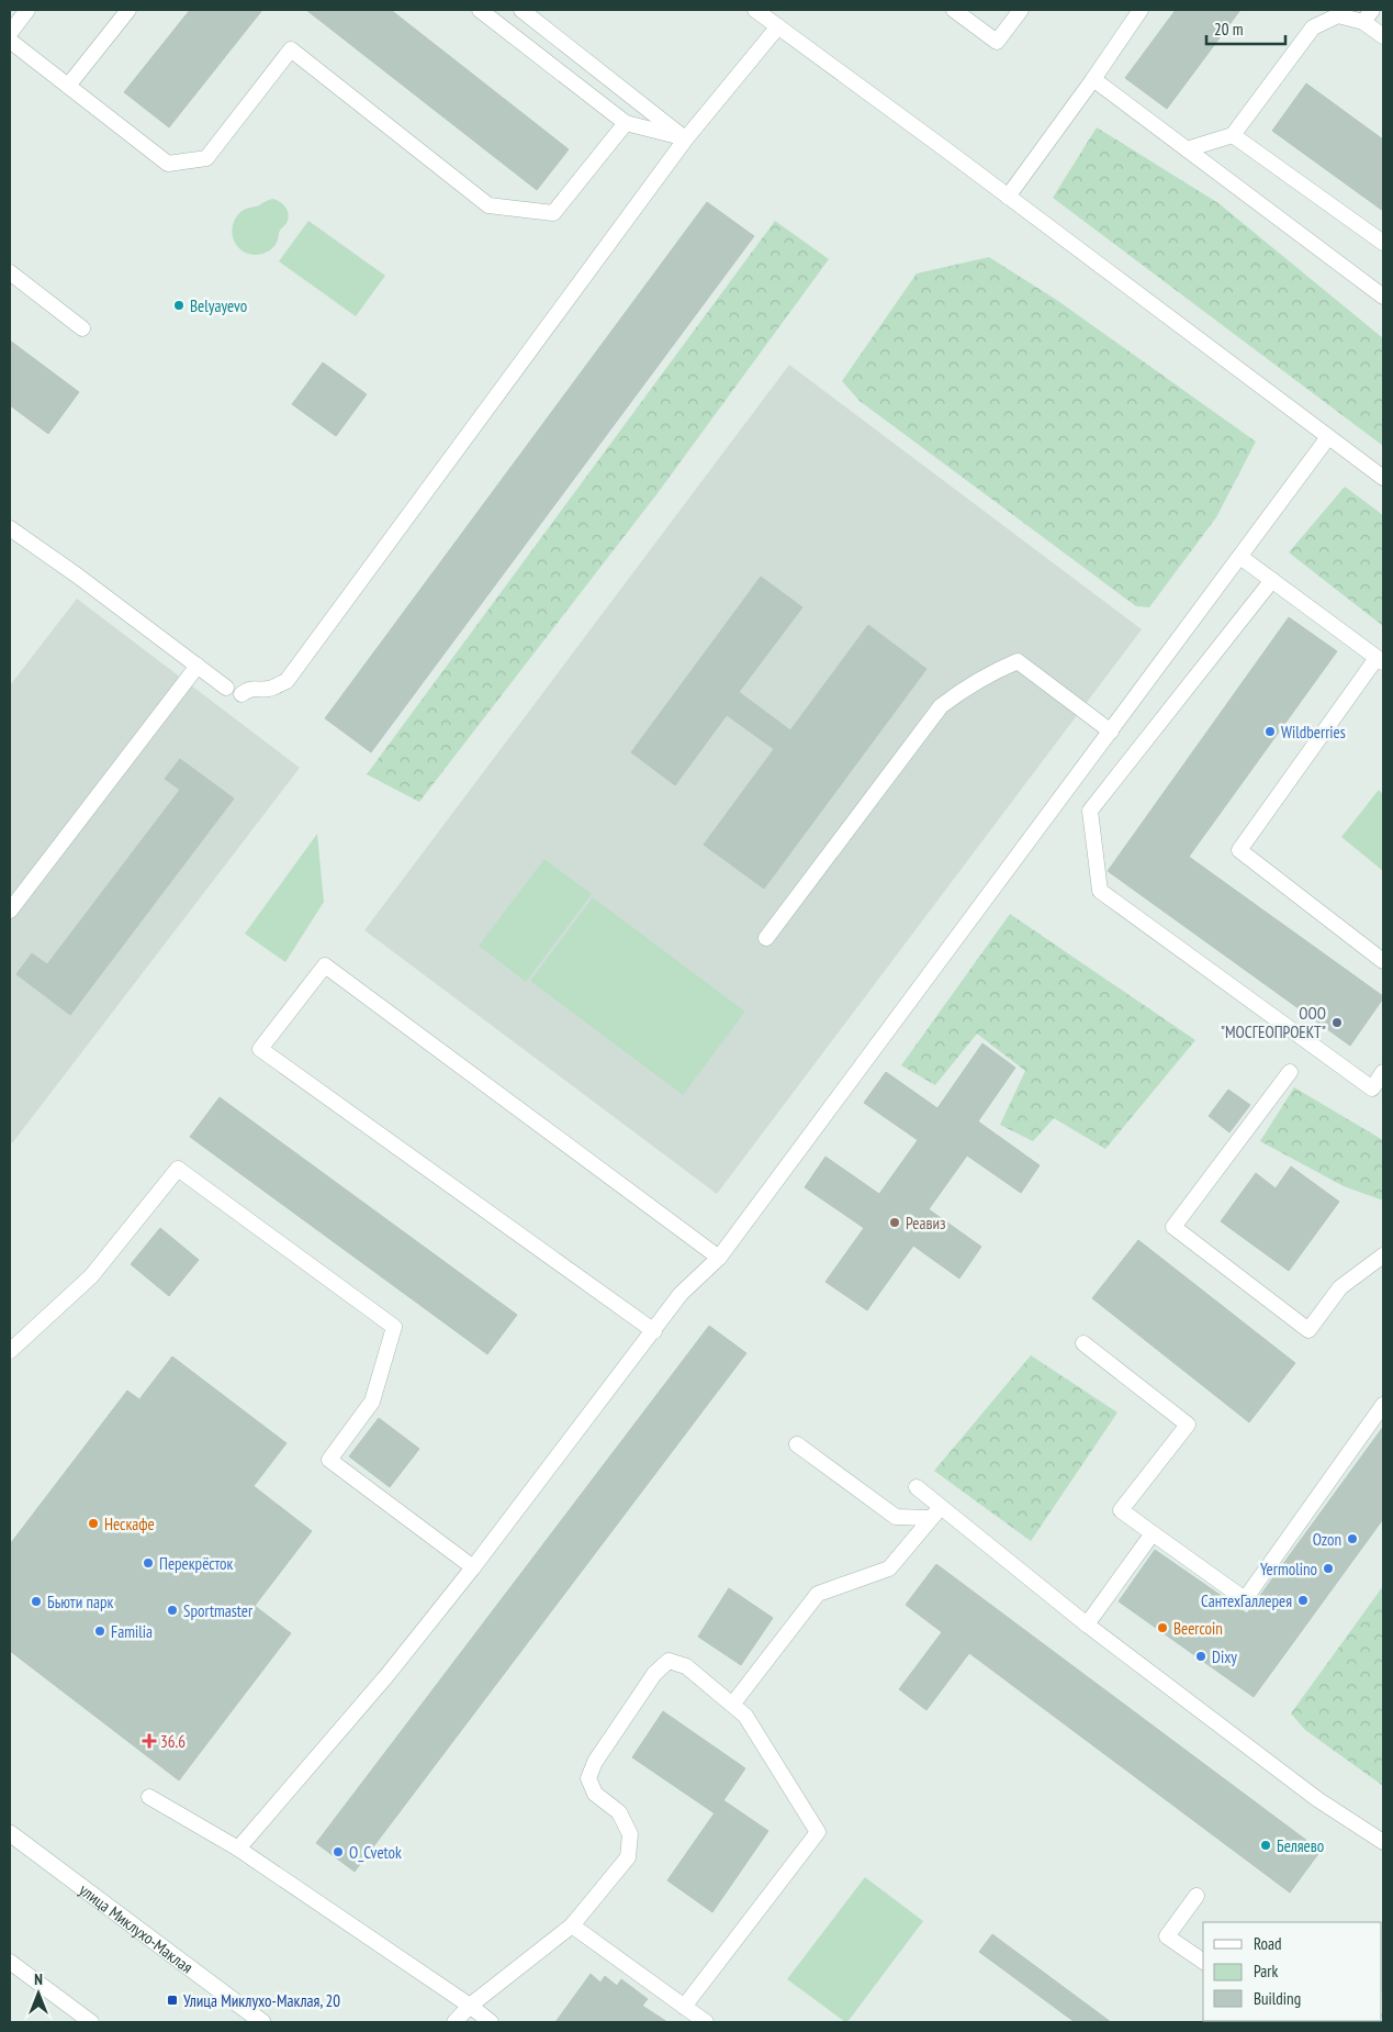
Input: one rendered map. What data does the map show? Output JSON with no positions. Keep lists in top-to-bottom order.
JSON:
{
  "streets": {
    "main road": ["улица Миклухо-Маклая"]
  },
  "places": {
    "other": [
      "Belyayevo",
      "Wildberries",
      "ООО \"МОСГЕОПРОЕКТ\"",
      "Реавиз",
      "Нескафе",
      "Ozon",
      "Перекрёсток",
      "Yermolino",
      "СантехГаллерея",
      "Бьюти парк",
      "Sportmaster",
      "Beercoin",
      "Familia",
      "Dixy",
      "Беляево",
      "O_Cvetok"
    ],
    "health": ["36.6"],
    "transit": ["Улица Миклухо-Маклая, 20"]
  },
  "legend": ["Road", "Park", "Building"],
  "scale_bar": "20 m",
  "north": "top"
}
